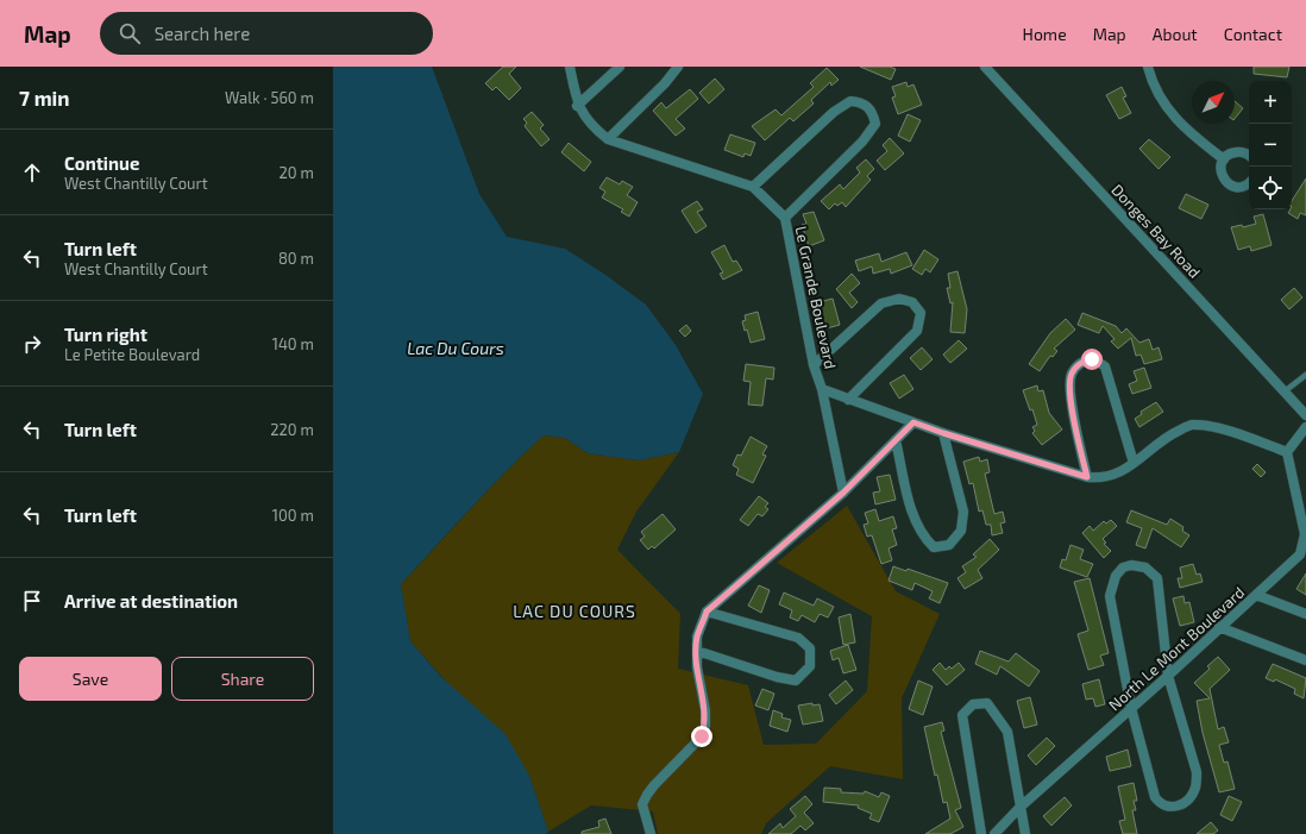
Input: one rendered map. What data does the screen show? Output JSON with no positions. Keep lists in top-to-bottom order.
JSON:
{
  "streets": {
    "street": ["Donges Bay Road", "Le Grande Boulevard", "North Le Mont Boulevard"]
  },
  "districts": ["LAC DU COURS"],
  "water": ["Lac Du Cours"],
  "north": "top right",
  "page": {
    "header": "Map",
    "search": "Search here",
    "nav": [
      "Home",
      "Map",
      "About",
      "Contact"
    ],
    "heading": ["7 min", "Walk · 560 m"],
    "map_buttons": ["+", "−"],
    "list": [
      ["Continue", "West Chantilly Court", "20 m"],
      ["Turn left", "West Chantilly Court", "80 m"],
      ["Turn right", "Le Petite Boulevard", "140 m"],
      ["Turn left", "220 m"],
      ["Turn left", "100 m"],
      "Arrive at destination"
    ],
    "buttons": ["Save", "Share"]
  }
}
